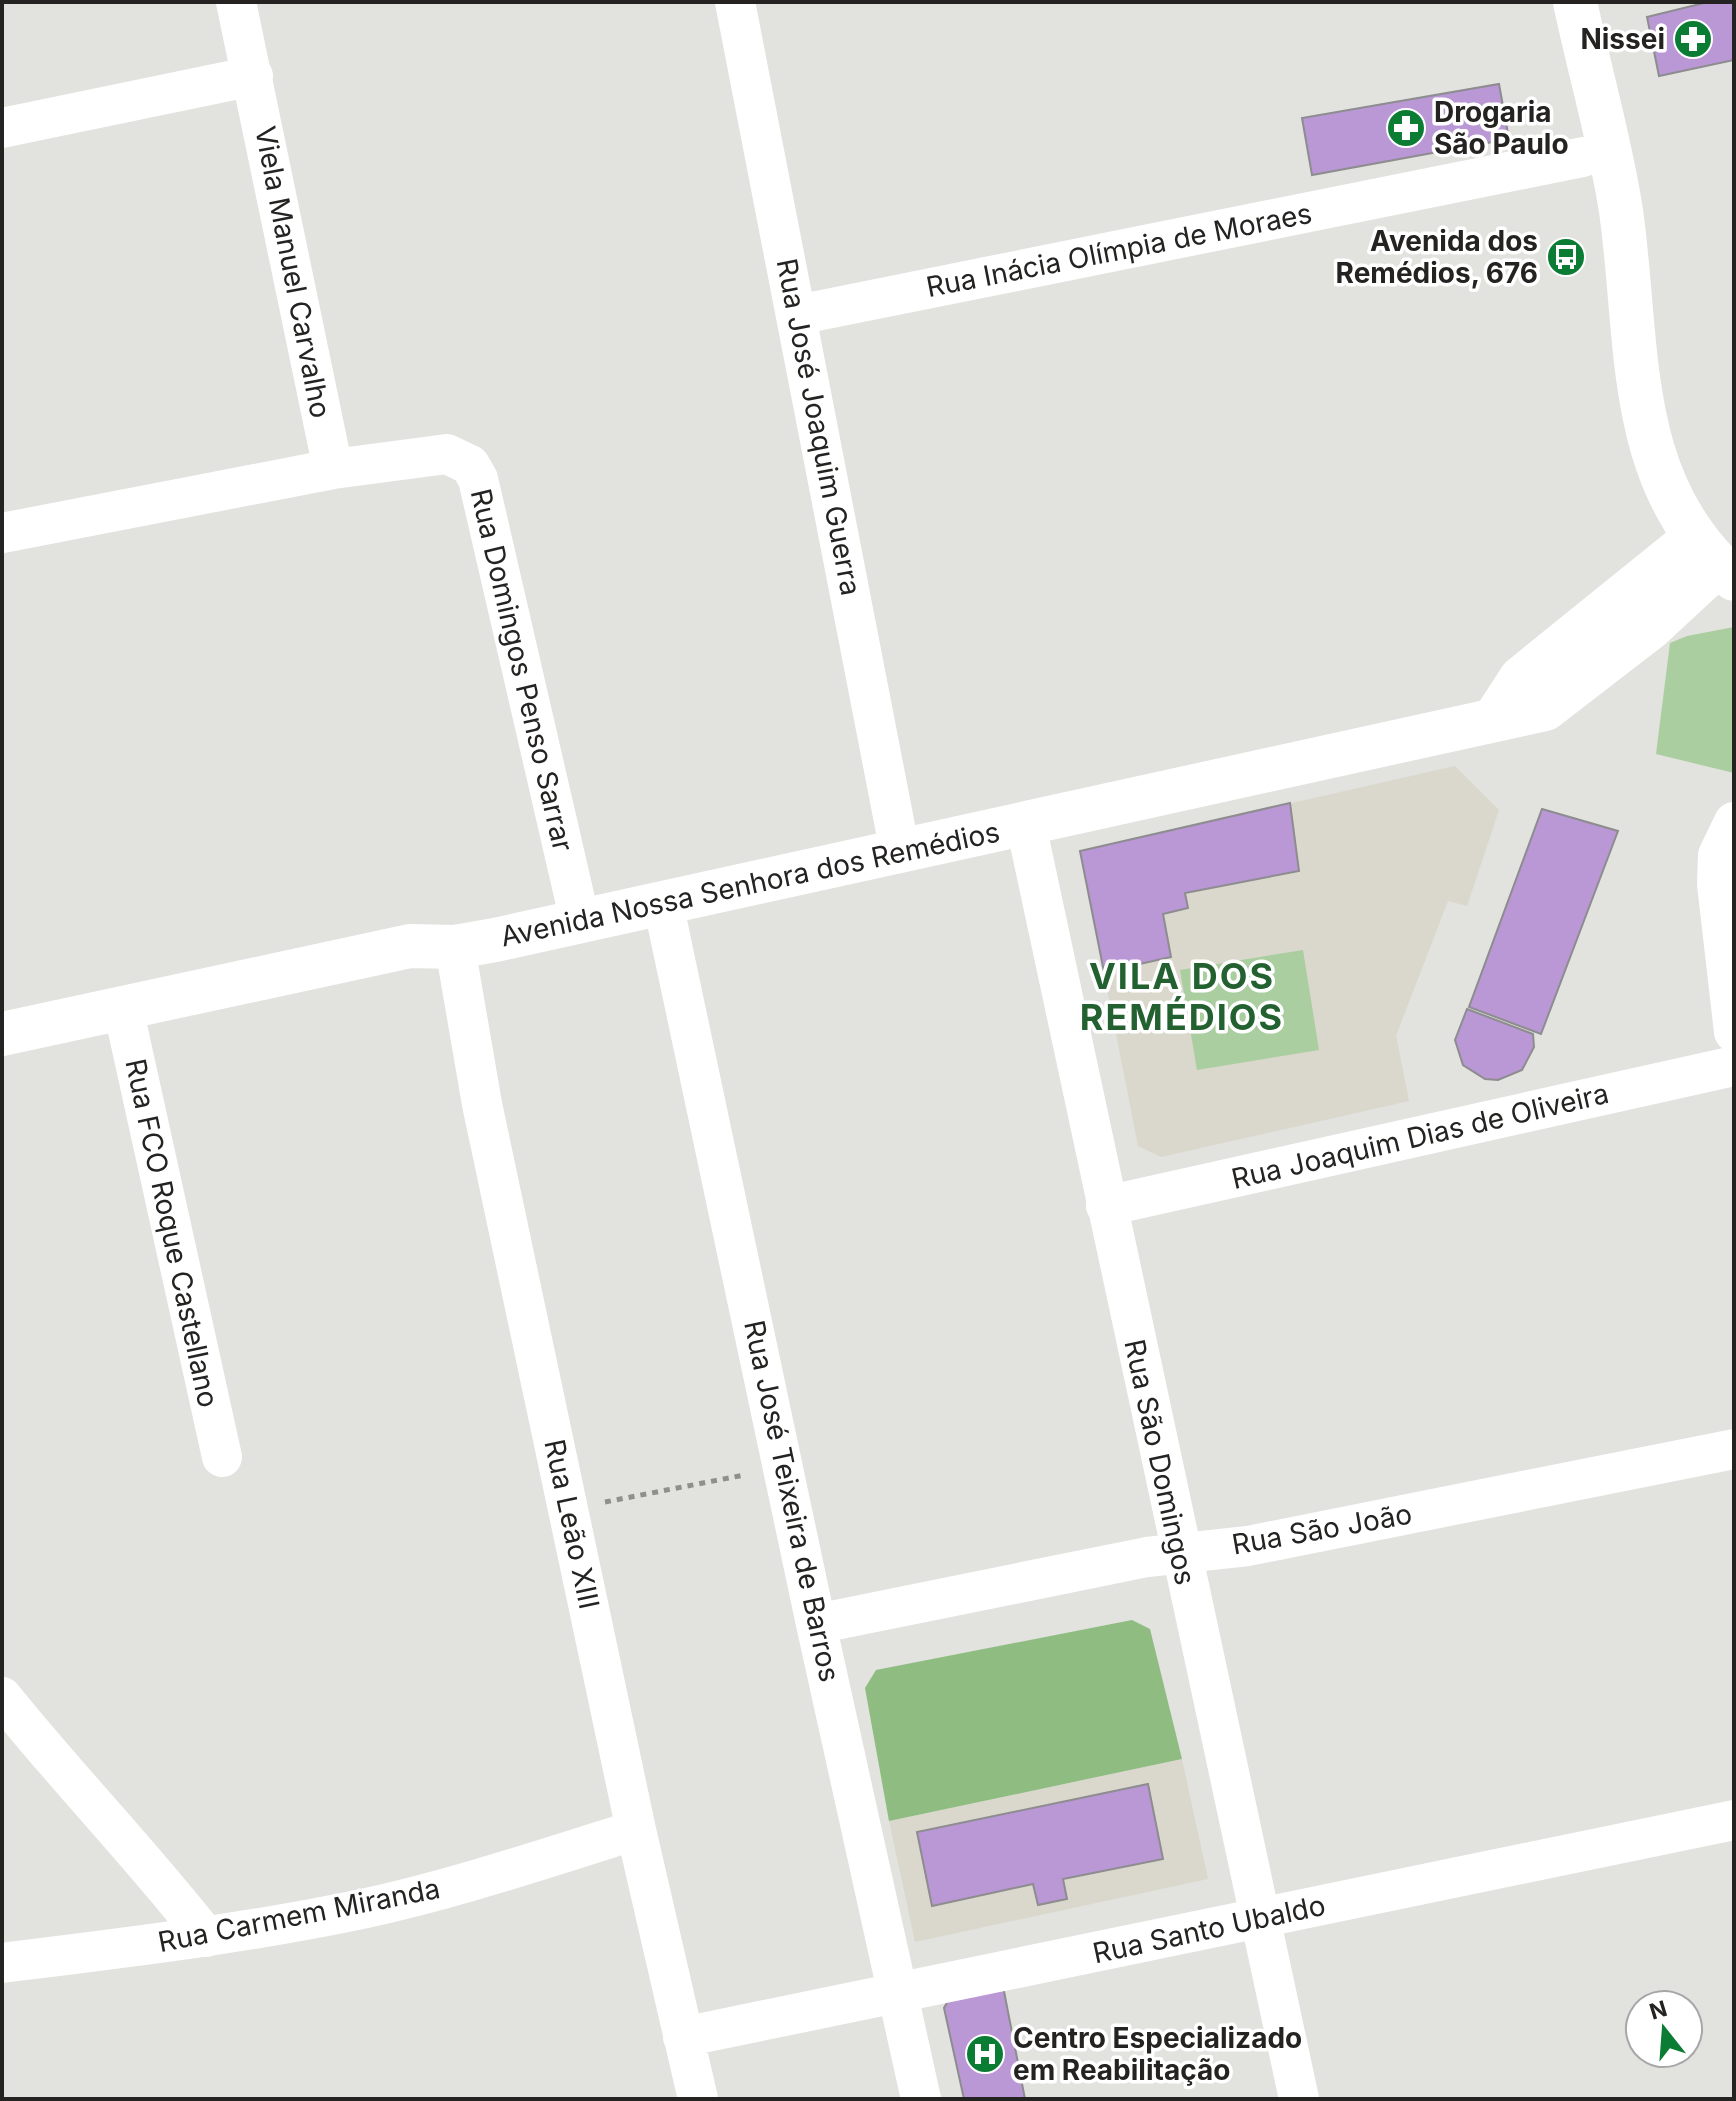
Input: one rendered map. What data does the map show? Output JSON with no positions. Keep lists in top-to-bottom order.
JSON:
{
  "streets": {
    "street": [
      "Rua Inácia Olímpia de Moraes",
      "Viela Manuel Carvalho",
      "Rua José Joaquim Guerra",
      "Rua Domingos Penso Sarrar",
      "Avenida Nossa Senhora dos Remédios",
      "Rua Joaquim Dias de Oliveira",
      "Rua FCO Roque Castellano",
      "Rua São Domingos",
      "Rua José Teixeira de Barros",
      "Rua Leão XIII",
      "Rua São João",
      "Rua Carmem Miranda",
      "Rua Santo Ubaldo"
    ]
  },
  "crossings": [
    ["Rua Inácia Olímpia de Moraes", "Rua José Joaquim Guerra"],
    ["Viela Manuel Carvalho", "Rua Domingos Penso Sarrar"],
    ["Rua José Joaquim Guerra", "Avenida Nossa Senhora dos Remédios"],
    ["Rua Domingos Penso Sarrar", "Avenida Nossa Senhora dos Remédios"],
    ["Avenida Nossa Senhora dos Remédios", "Rua FCO Roque Castellano"],
    ["Avenida Nossa Senhora dos Remédios", "Rua São Domingos"],
    ["Avenida Nossa Senhora dos Remédios", "Rua José Teixeira de Barros"],
    ["Avenida Nossa Senhora dos Remédios", "Rua Leão XIII"],
    ["Rua Joaquim Dias de Oliveira", "Rua São Domingos"],
    ["Rua São Domingos", "Rua São João"],
    ["Rua São Domingos", "Rua Santo Ubaldo"],
    ["Rua José Teixeira de Barros", "Rua São João"],
    ["Rua José Teixeira de Barros", "Rua Santo Ubaldo"],
    ["Rua Leão XIII", "Rua Carmem Miranda"],
    ["Rua Leão XIII", "Rua Santo Ubaldo"]
  ],
  "districts": ["VILA DOS REMÉDIOS"],
  "places": {
    "pharmacy": ["Nissei", "Drogaria São Paulo"],
    "bus stop": ["Avenida dos Remédios, 676"],
    "hospital": ["Centro Especializado em Reabilitação"]
  },
  "north": "top"
}
